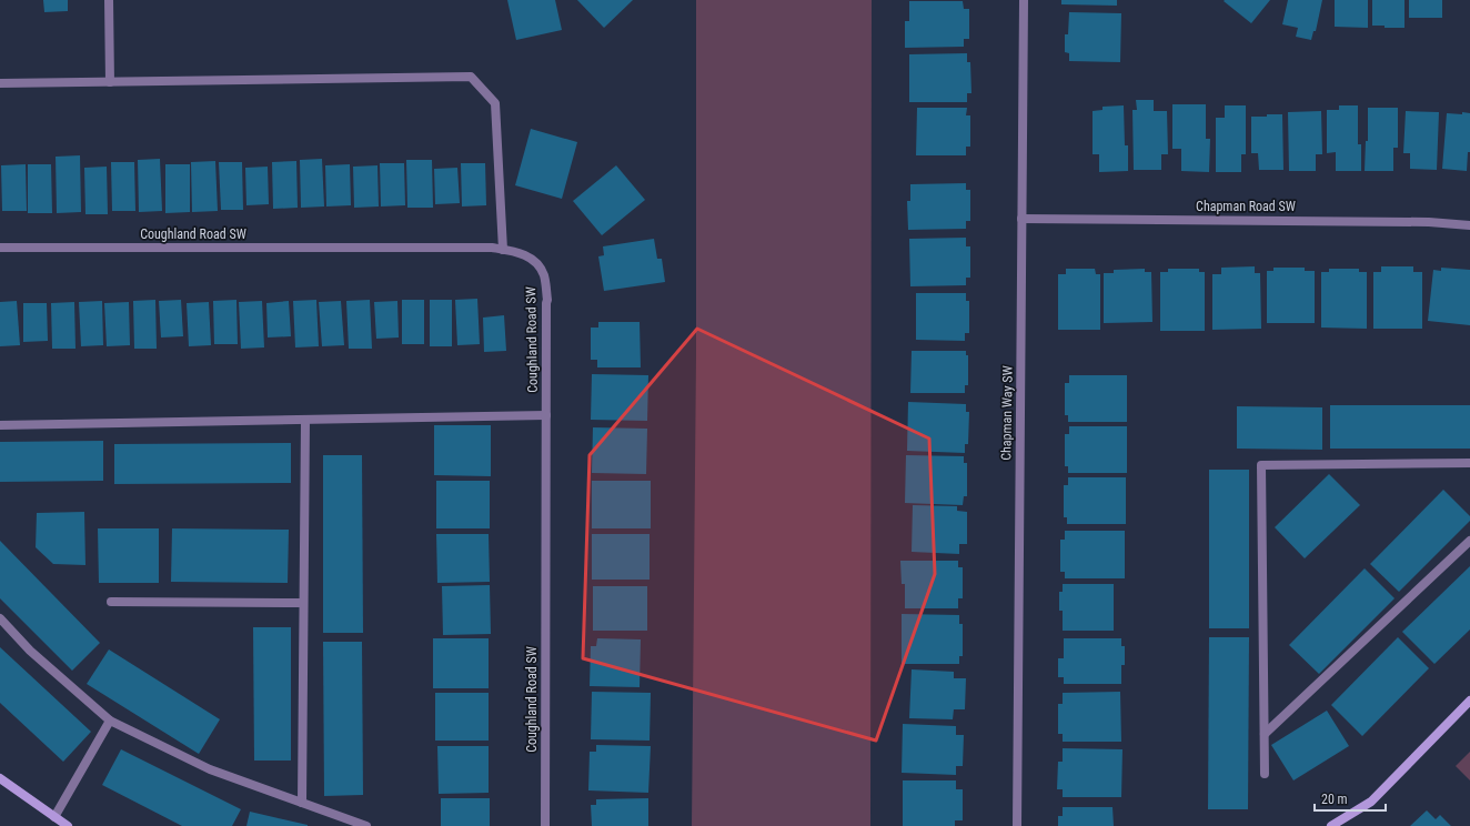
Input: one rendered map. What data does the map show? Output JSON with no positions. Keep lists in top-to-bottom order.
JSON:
{
  "streets": {
    "street": ["Chapman Road SW", "Coughland Road SW", "Chapman Way SW"]
  },
  "crossings": [
    ["Chapman Road SW", "Chapman Way SW"]
  ],
  "scale_bar": "20 m"
}
